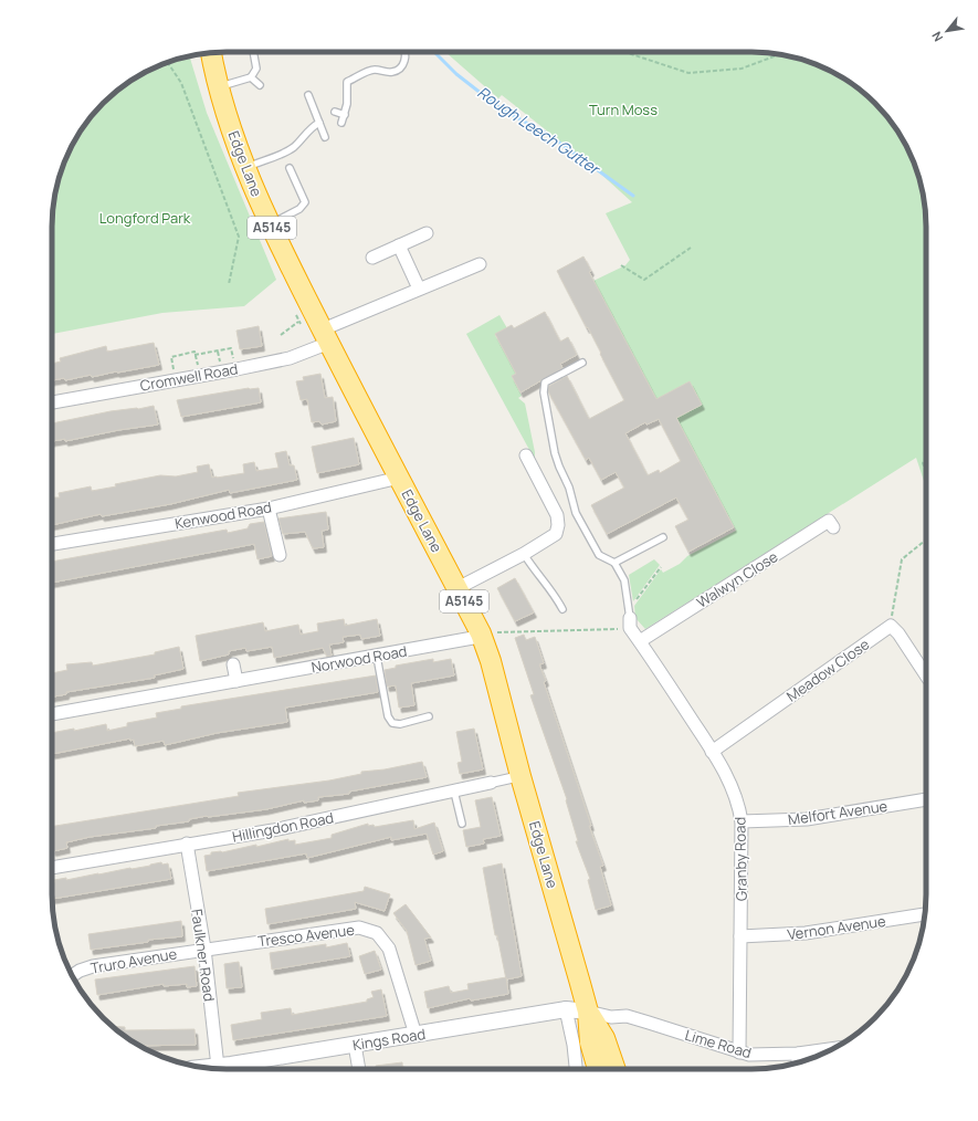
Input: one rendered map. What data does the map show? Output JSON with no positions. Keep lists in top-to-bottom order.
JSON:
{
  "streets": {
    "highway": ["Edge Lane", "A5145"],
    "street": [
      "Cromwell Road",
      "Kenwood Road",
      "Walwyn Close",
      "Norwood Road",
      "Meadow Close",
      "Melfort Avenue",
      "Hillingdon Road",
      "Granby Road",
      "Vernon Avenue",
      "Tresco Avenue",
      "Faulkner Road",
      "Truro Avenue",
      "Kings Road",
      "Lime Road"
    ]
  },
  "crossings": [
    ["Edge Lane", "Cromwell Road"],
    ["Edge Lane", "Kenwood Road"],
    ["Edge Lane", "Norwood Road"],
    ["Edge Lane", "Hillingdon Road"],
    ["Edge Lane", "Kings Road"],
    ["Edge Lane", "Lime Road"],
    ["Walwyn Close", "Granby Road"],
    ["Meadow Close", "Granby Road"],
    ["Melfort Avenue", "Granby Road"],
    ["Hillingdon Road", "Faulkner Road"],
    ["Granby Road", "Vernon Avenue"],
    ["Granby Road", "Lime Road"],
    ["Tresco Avenue", "Faulkner Road"],
    ["Tresco Avenue", "Truro Avenue"],
    ["Tresco Avenue", "Kings Road"],
    ["Faulkner Road", "Truro Avenue"],
    ["Faulkner Road", "Kings Road"],
    ["Kings Road", "Lime Road"]
  ],
  "water": ["Rough Leech Gutter"],
  "parks": ["Turn Moss", "Longford Park"],
  "north": "bottom left"
}
